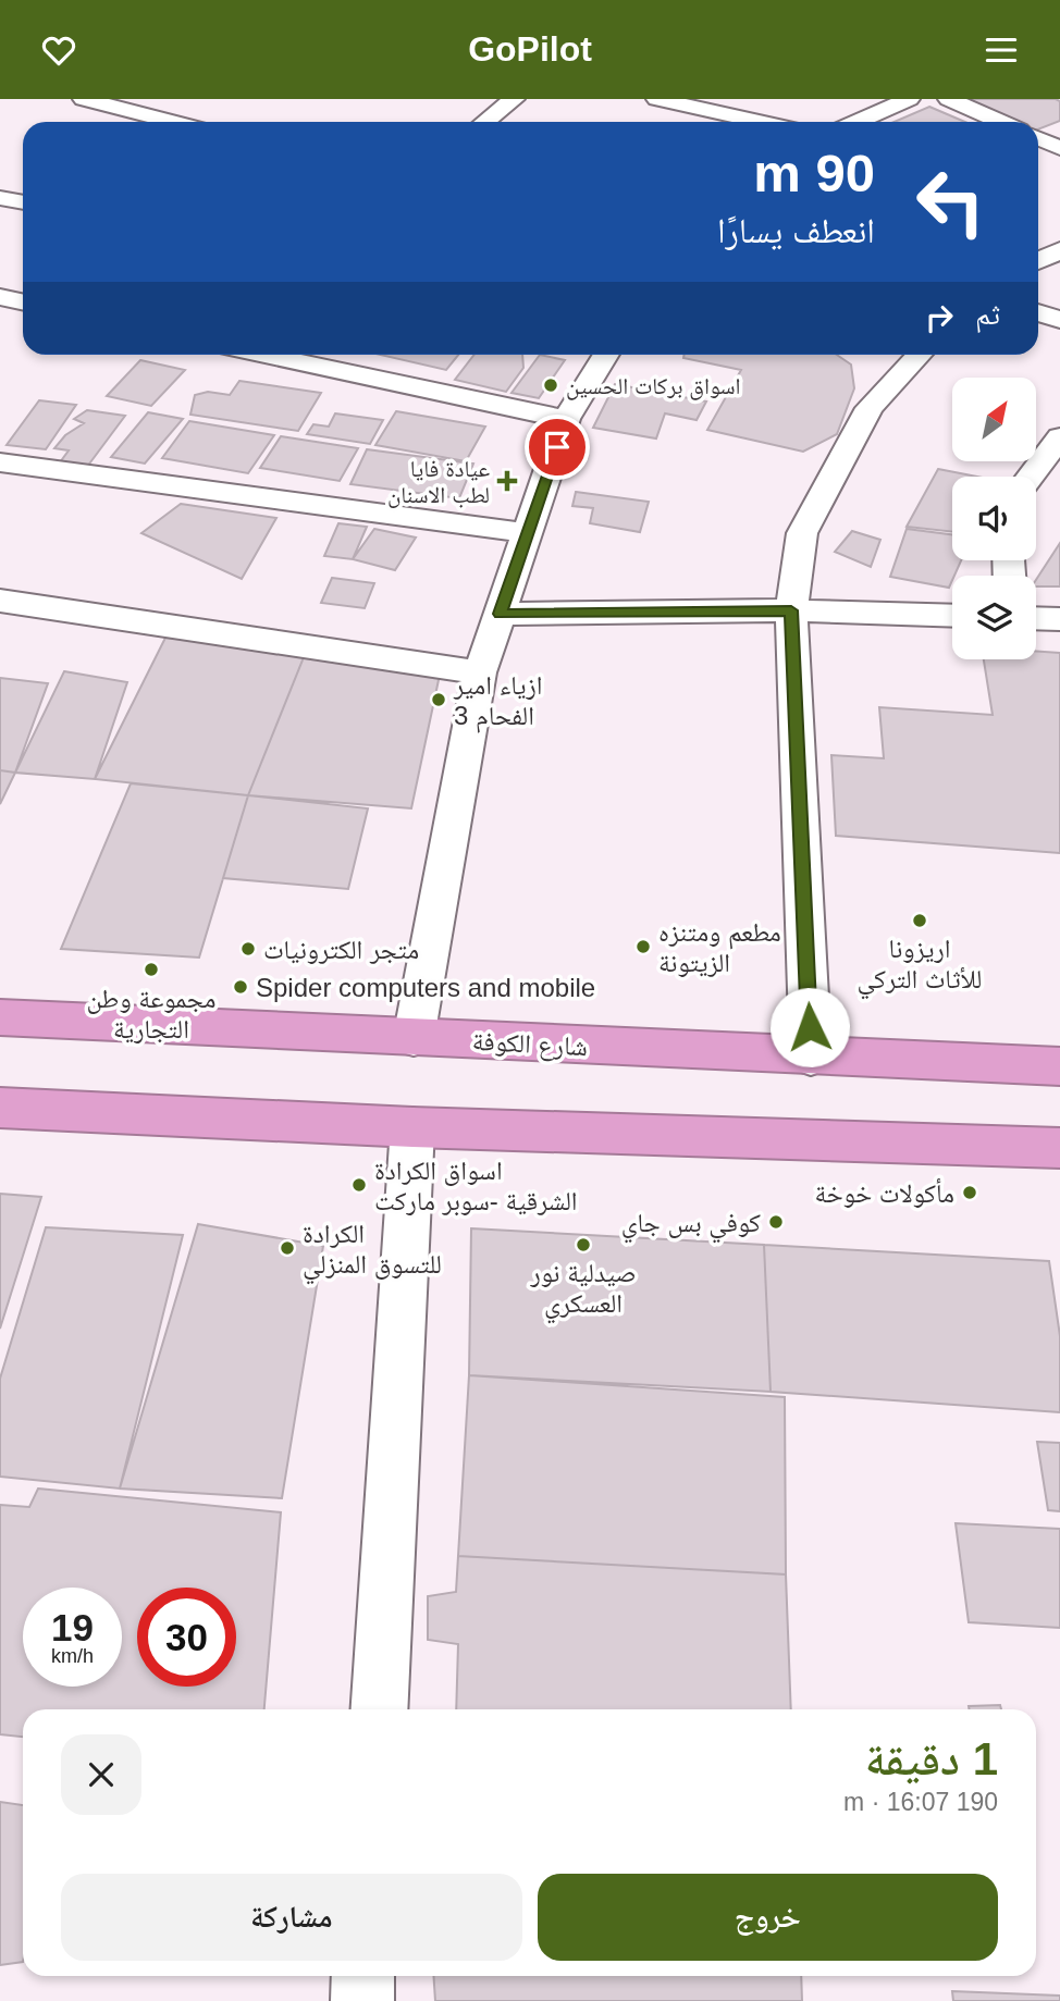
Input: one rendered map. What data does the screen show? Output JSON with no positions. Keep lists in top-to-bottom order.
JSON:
{
  "streets": {
    "highway": ["شارع الكوفة"]
  },
  "places": {
    "other": [
      "اسواق بركات الحسين",
      "ازياء امير الفحام 3",
      "اريزونا للأثاث التركي",
      "مطعم ومتنزه الزيتونة",
      "متجر الكترونيات",
      "مجموعة وطن التجارية",
      "Spider computers and mobile",
      "اسواق الكرادة الشرقية -سوبر ماركت",
      "مأكولات خوخة",
      "كوفي بس جاي",
      "صيدلية نور العسكري",
      "الكرادة للتسوق المنزلي"
    ],
    "health": ["عيادة فايا لطب الاسنان"]
  },
  "north": "top right",
  "page": {
    "header": "GoPilot",
    "turn": ["90 m", "انعطف يسارًا"],
    "then": "ثم",
    "speed": "19 km/h",
    "limit": "30",
    "heading": ["1 دقيقة", "190 m · 16:07"],
    "buttons": ["خروج", "مشاركة"]
  }
}
